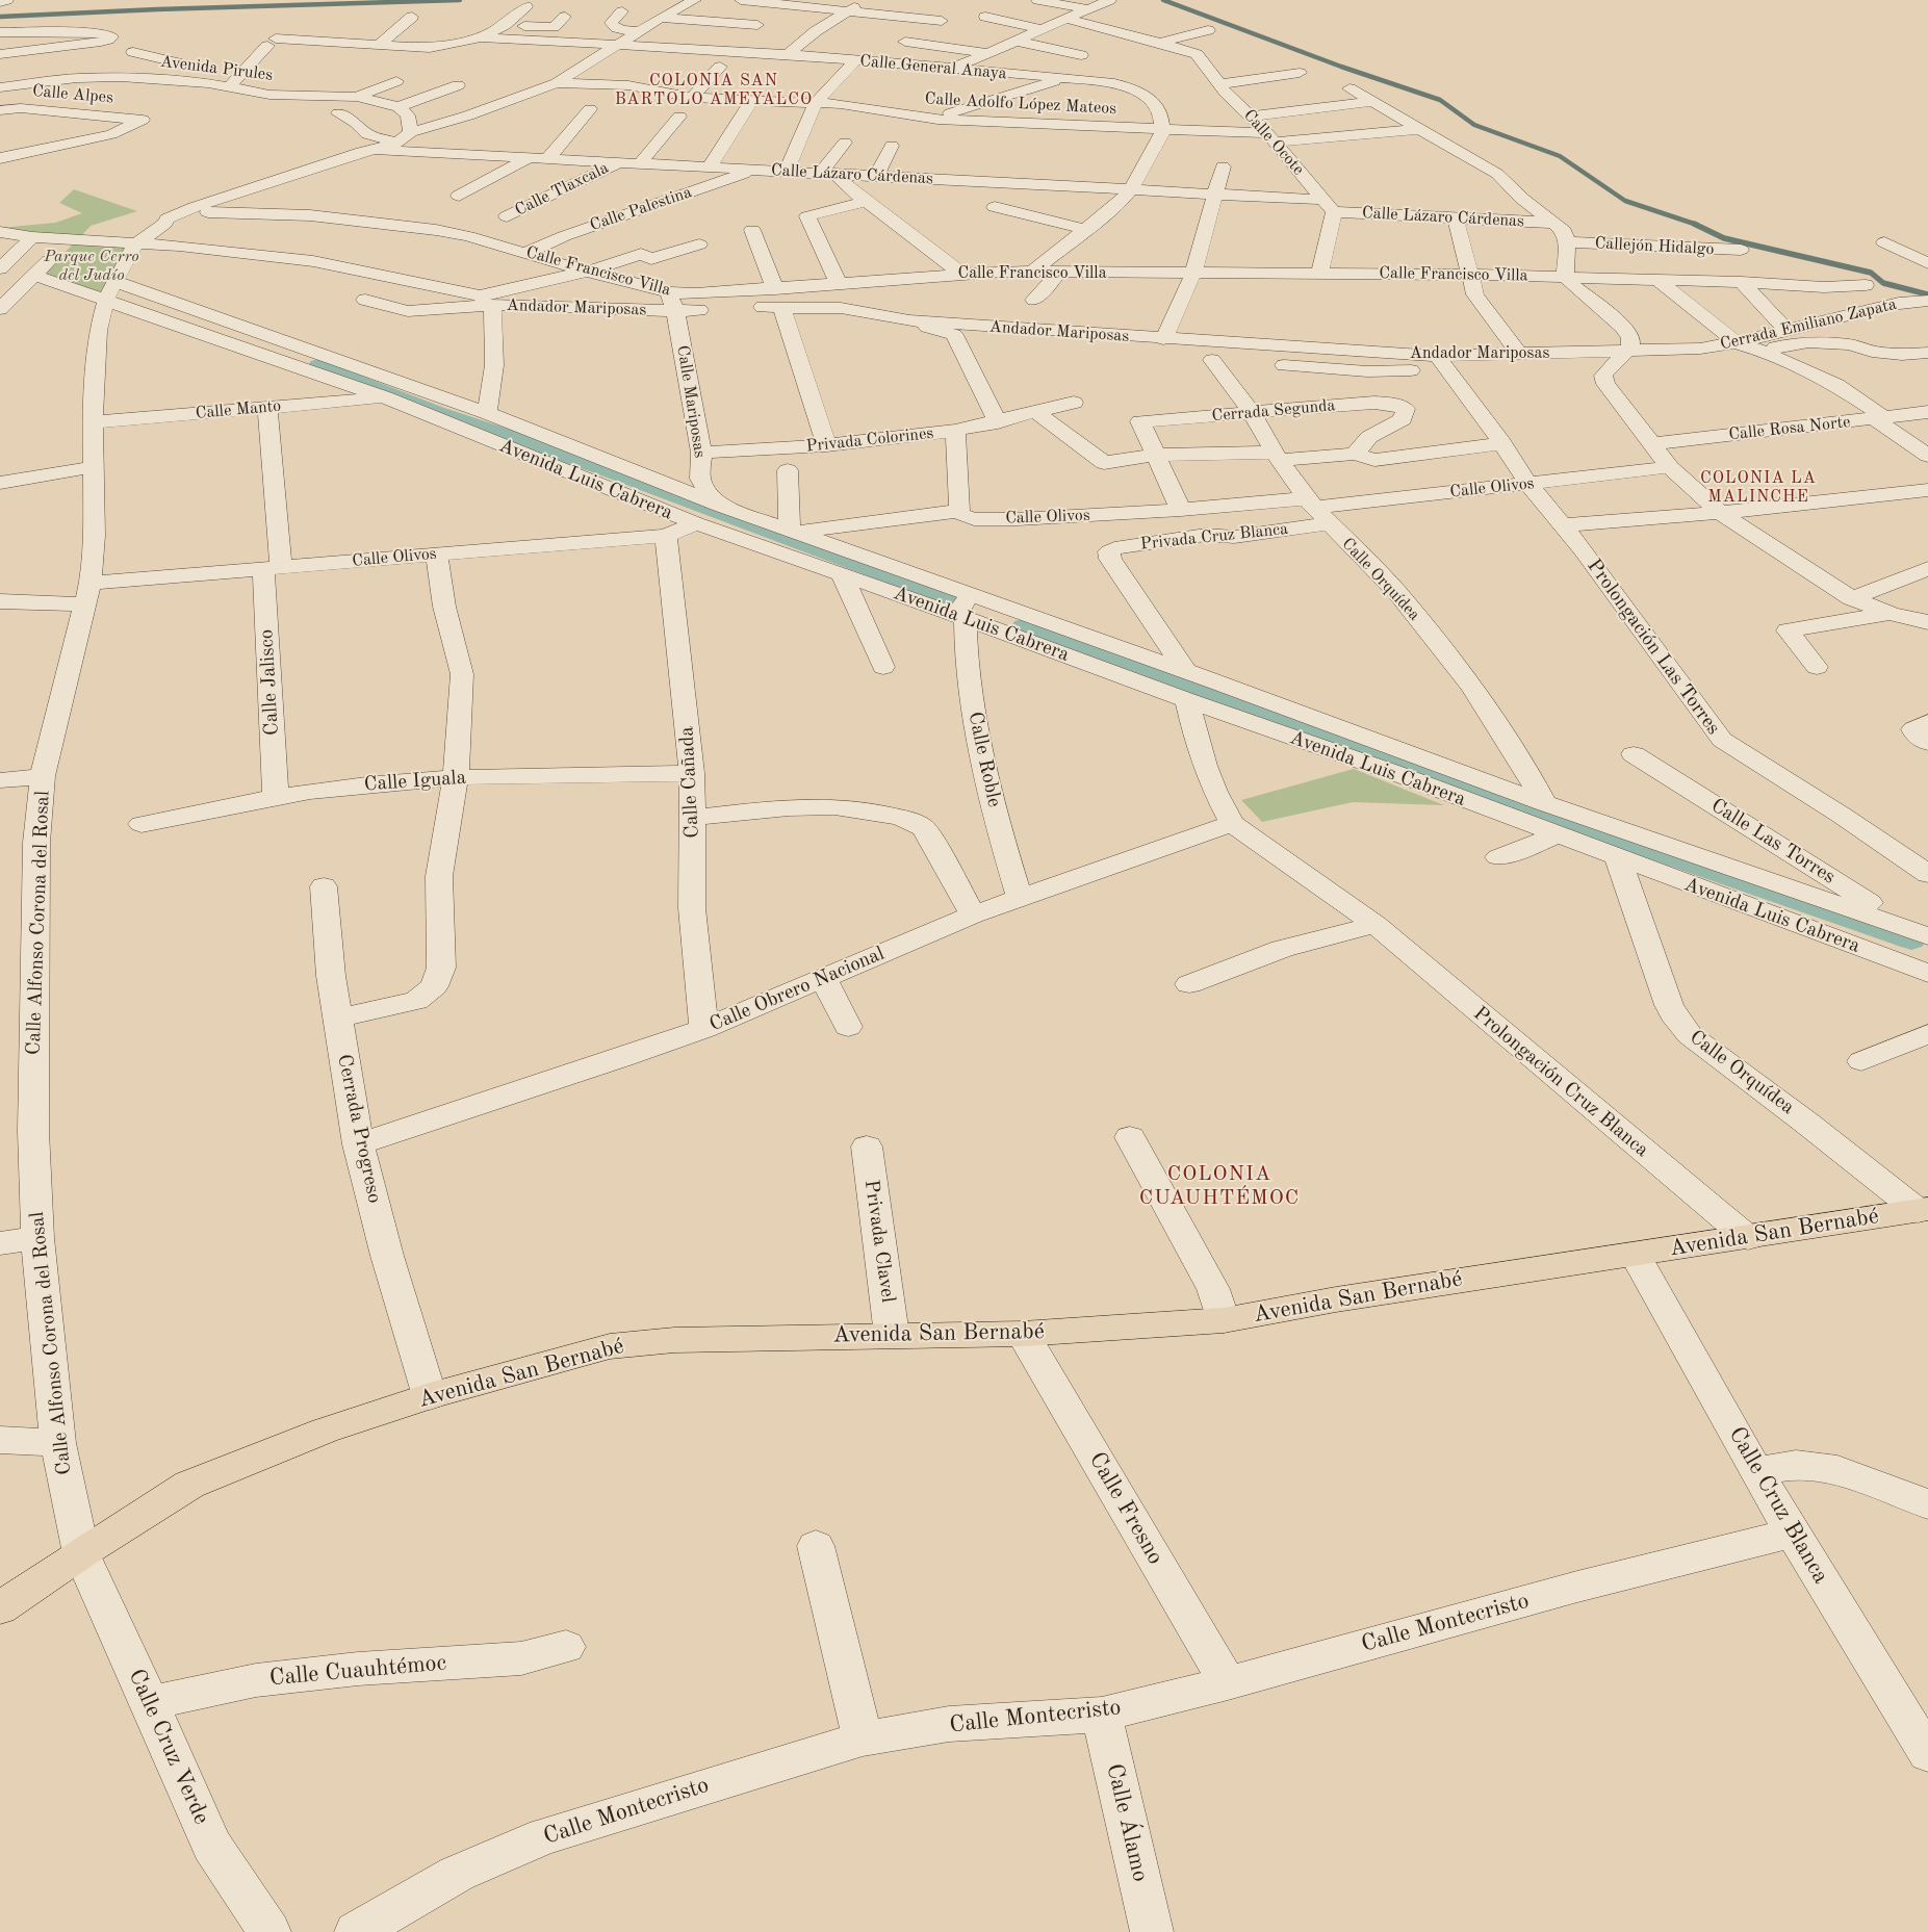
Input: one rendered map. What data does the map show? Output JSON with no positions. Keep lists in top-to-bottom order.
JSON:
{
  "streets": {
    "main road": ["Avenida San Bernabé"],
    "street": [
      "Calle General Anaya",
      "Avenida Pirules",
      "Calle Alpes",
      "Calle Adolfo López Mateos",
      "Calle Ocote",
      "Calle Lázaro Cárdenas",
      "Calle Tlaxcala",
      "Calle Palestina",
      "Callejón Hidalgo",
      "Calle Francisco Villa",
      "Andador Mariposas",
      "Cerrada Emiliano Zapata",
      "Calle Mariposas",
      "Calle Manto",
      "Cerrada Segunda",
      "Calle Rosa Norte",
      "Privada Colorines",
      "Avenida Luis Cabrera",
      "Calle Olivos",
      "Privada Cruz Blanca",
      "Calle Orquídea",
      "Prolongación Las Torres",
      "Calle Jalisco",
      "Calle Roble",
      "Calle Iguala",
      "Calle Cañada",
      "Calle Las Torres",
      "Calle Alfonso Corona del Rosal",
      "Calle Obrero Nacional",
      "Prolongación Cruz Blanca",
      "Cerrada Progreso",
      "Privada Clavel",
      "Calle Cruz Blanca",
      "Calle Fresno",
      "Calle Montecristo",
      "Calle Cuauhtémoc",
      "Calle Cruz Verde",
      "Calle Álamo"
    ]
  },
  "crossings": [
    ["Calle General Anaya", "Calle Adolfo López Mateos"],
    ["Calle Adolfo López Mateos", "Calle Ocote"],
    ["Calle Adolfo López Mateos", "Calle Alfonso Corona del Rosal"],
    ["Calle Ocote", "Calle Lázaro Cárdenas"],
    ["Calle Lázaro Cárdenas", "Calle Tlaxcala"],
    ["Calle Lázaro Cárdenas", "Calle Palestina"],
    ["Calle Lázaro Cárdenas", "Calle Alfonso Corona del Rosal"],
    ["Calle Tlaxcala", "Calle Palestina"],
    ["Calle Palestina", "Calle Francisco Villa"],
    ["Calle Francisco Villa", "Andador Mariposas"],
    ["Calle Francisco Villa", "Calle Mariposas"],
    ["Calle Francisco Villa", "Calle Alfonso Corona del Rosal"],
    ["Andador Mariposas", "Cerrada Emiliano Zapata"],
    ["Andador Mariposas", "Calle Mariposas"],
    ["Andador Mariposas", "Calle Orquídea"],
    ["Calle Mariposas", "Privada Colorines"],
    ["Calle Mariposas", "Avenida Luis Cabrera"],
    ["Calle Manto", "Avenida Luis Cabrera"],
    ["Calle Manto", "Calle Jalisco"],
    ["Calle Manto", "Calle Alfonso Corona del Rosal"],
    ["Cerrada Segunda", "Calle Orquídea"],
    ["Avenida Luis Cabrera", "Calle Olivos"],
    ["Avenida Luis Cabrera", "Privada Cruz Blanca"],
    ["Avenida Luis Cabrera", "Calle Orquídea"],
    ["Avenida Luis Cabrera", "Calle Roble"],
    ["Avenida Luis Cabrera", "Calle Las Torres"],
    ["Avenida Luis Cabrera", "Calle Alfonso Corona del Rosal"],
    ["Avenida Luis Cabrera", "Prolongación Cruz Blanca"],
    ["Calle Olivos", "Privada Cruz Blanca"],
    ["Calle Olivos", "Calle Orquídea"],
    ["Calle Olivos", "Prolongación Las Torres"],
    ["Calle Olivos", "Calle Jalisco"],
    ["Calle Olivos", "Calle Cañada"],
    ["Calle Olivos", "Calle Alfonso Corona del Rosal"],
    ["Privada Cruz Blanca", "Calle Orquídea"],
    ["Calle Orquídea", "Avenida San Bernabé"],
    ["Calle Jalisco", "Calle Iguala"],
    ["Calle Roble", "Calle Obrero Nacional"],
    ["Calle Iguala", "Calle Cañada"],
    ["Calle Cañada", "Calle Obrero Nacional"],
    ["Calle Alfonso Corona del Rosal", "Avenida San Bernabé"],
    ["Calle Alfonso Corona del Rosal", "Calle Cruz Verde"],
    ["Calle Obrero Nacional", "Prolongación Cruz Blanca"],
    ["Calle Obrero Nacional", "Cerrada Progreso"],
    ["Prolongación Cruz Blanca", "Avenida San Bernabé"],
    ["Cerrada Progreso", "Avenida San Bernabé"],
    ["Avenida San Bernabé", "Privada Clavel"],
    ["Avenida San Bernabé", "Calle Cruz Blanca"],
    ["Avenida San Bernabé", "Calle Fresno"],
    ["Avenida San Bernabé", "Calle Cruz Verde"],
    ["Calle Cruz Blanca", "Calle Montecristo"],
    ["Calle Fresno", "Calle Montecristo"],
    ["Calle Montecristo", "Calle Álamo"],
    ["Calle Cuauhtémoc", "Calle Cruz Verde"]
  ],
  "districts": ["COLONIA SAN BARTOLO AMEYALCO", "COLONIA LA MALINCHE", "COLONIA CUAUHTÉMOC"],
  "parks": ["Parque Cerro del Judío"]
}
